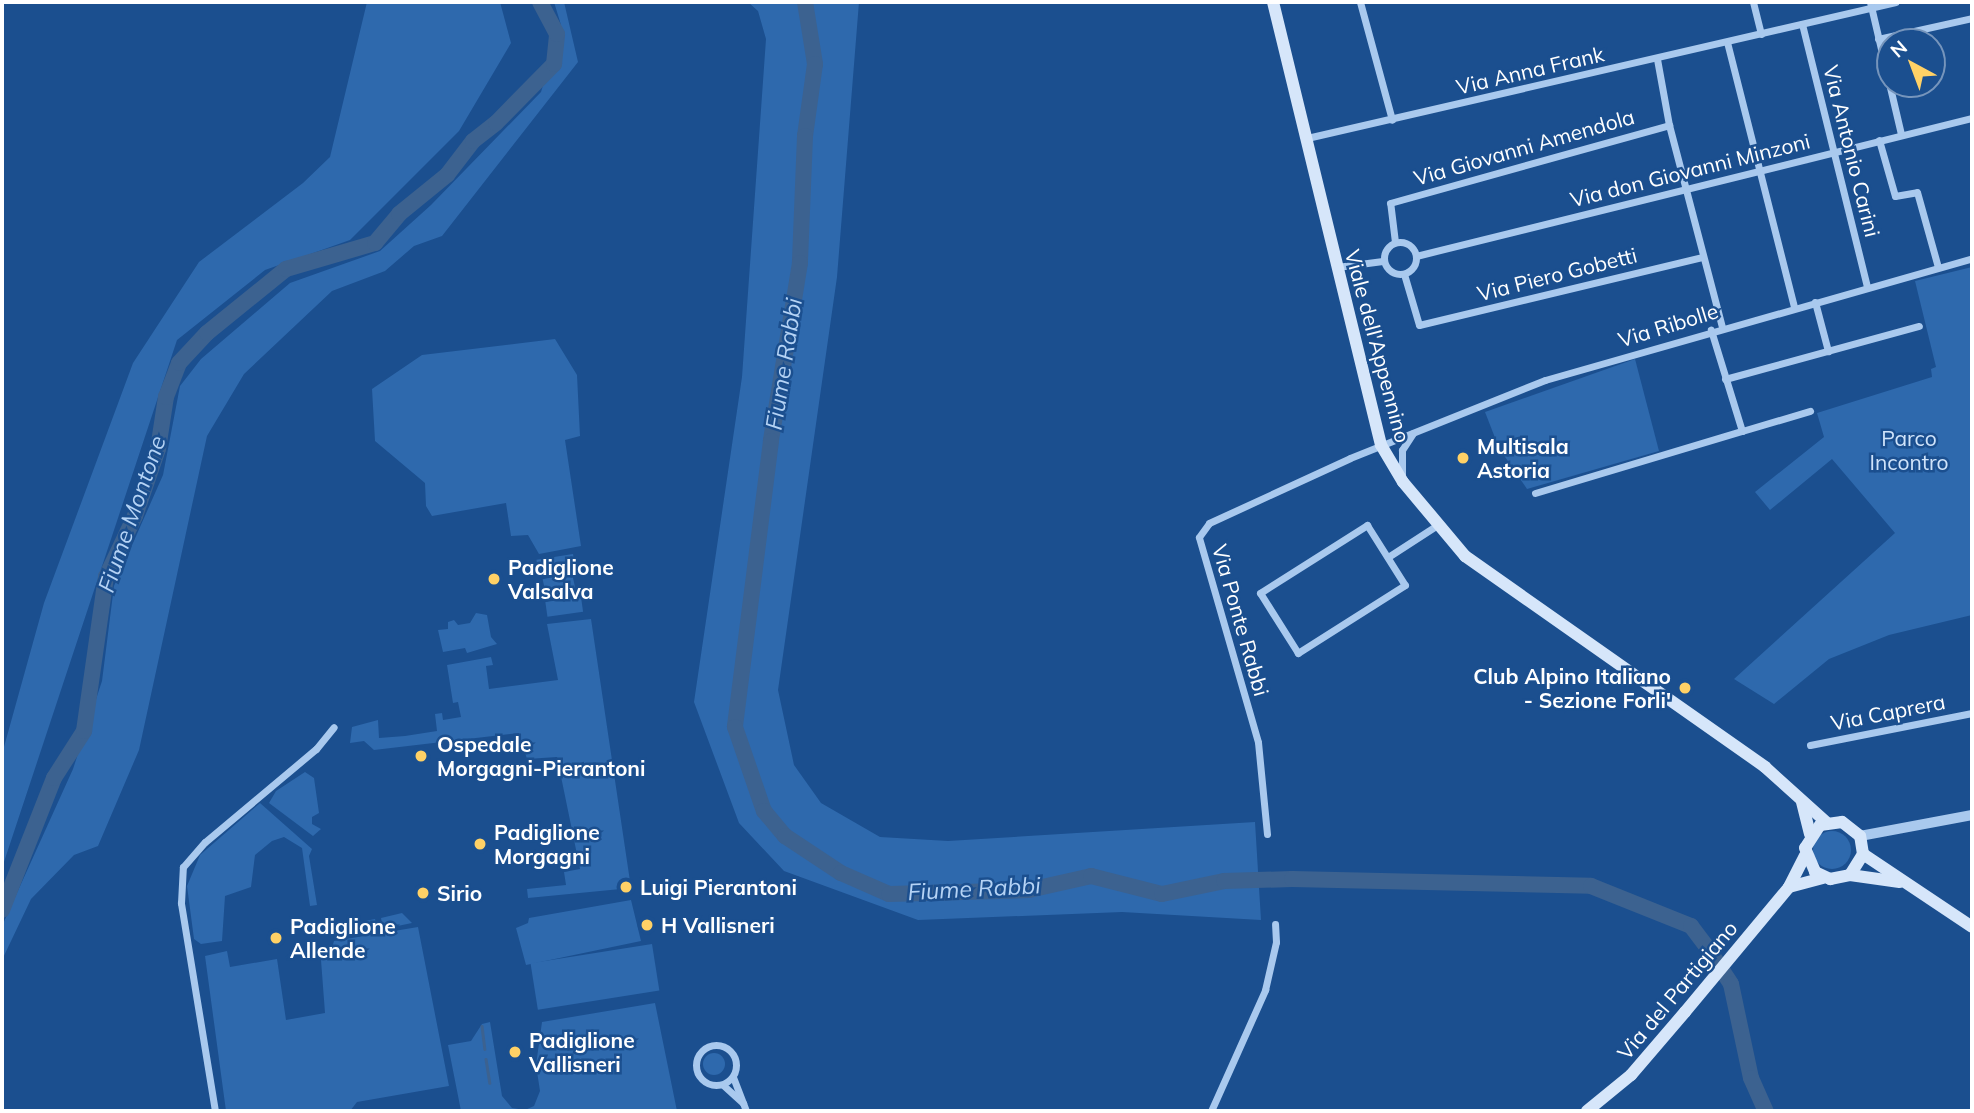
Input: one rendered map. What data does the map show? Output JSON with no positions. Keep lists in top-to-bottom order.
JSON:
{
  "streets": {
    "main road": ["Viale dell'Appennino", "Via del Partigiano"],
    "street": [
      "Via Anna Frank",
      "Via Giovanni Amendola",
      "Via Antonio Carini",
      "Via don Giovanni Minzoni",
      "Via Piero Gobetti",
      "Via Ribolle",
      "Via Ponte Rabbi",
      "Via Caprera"
    ]
  },
  "crossings": [
    ["Via Anna Frank", "Via Antonio Carini"],
    ["Via Anna Frank", "Viale dell'Appennino"],
    ["Via Giovanni Amendola", "Via don Giovanni Minzoni"],
    ["Via Giovanni Amendola", "Via Piero Gobetti"],
    ["Via Antonio Carini", "Via don Giovanni Minzoni"],
    ["Via Antonio Carini", "Via Ribolle"],
    ["Via don Giovanni Minzoni", "Via Piero Gobetti"],
    ["Via Ribolle", "Viale dell'Appennino"],
    ["Via Ribolle", "Via Ponte Rabbi"],
    ["Viale dell'Appennino", "Via Ponte Rabbi"],
    ["Viale dell'Appennino", "Via del Partigiano"]
  ],
  "water": ["Fiume Rabbi", "Fiume Montone"],
  "parks": ["Parco Incontro"],
  "places": [
    "Multisala Astoria",
    "Padiglione Valsalva",
    "Club Alpino Italiano - Sezione Forli'",
    "Ospedale Morgagni-Pierantoni",
    "Padiglione Morgagni",
    "Luigi Pierantoni",
    "Sirio",
    "H Vallisneri",
    "Padiglione Allende",
    "Padiglione Vallisneri"
  ],
  "north": "top left"
}
